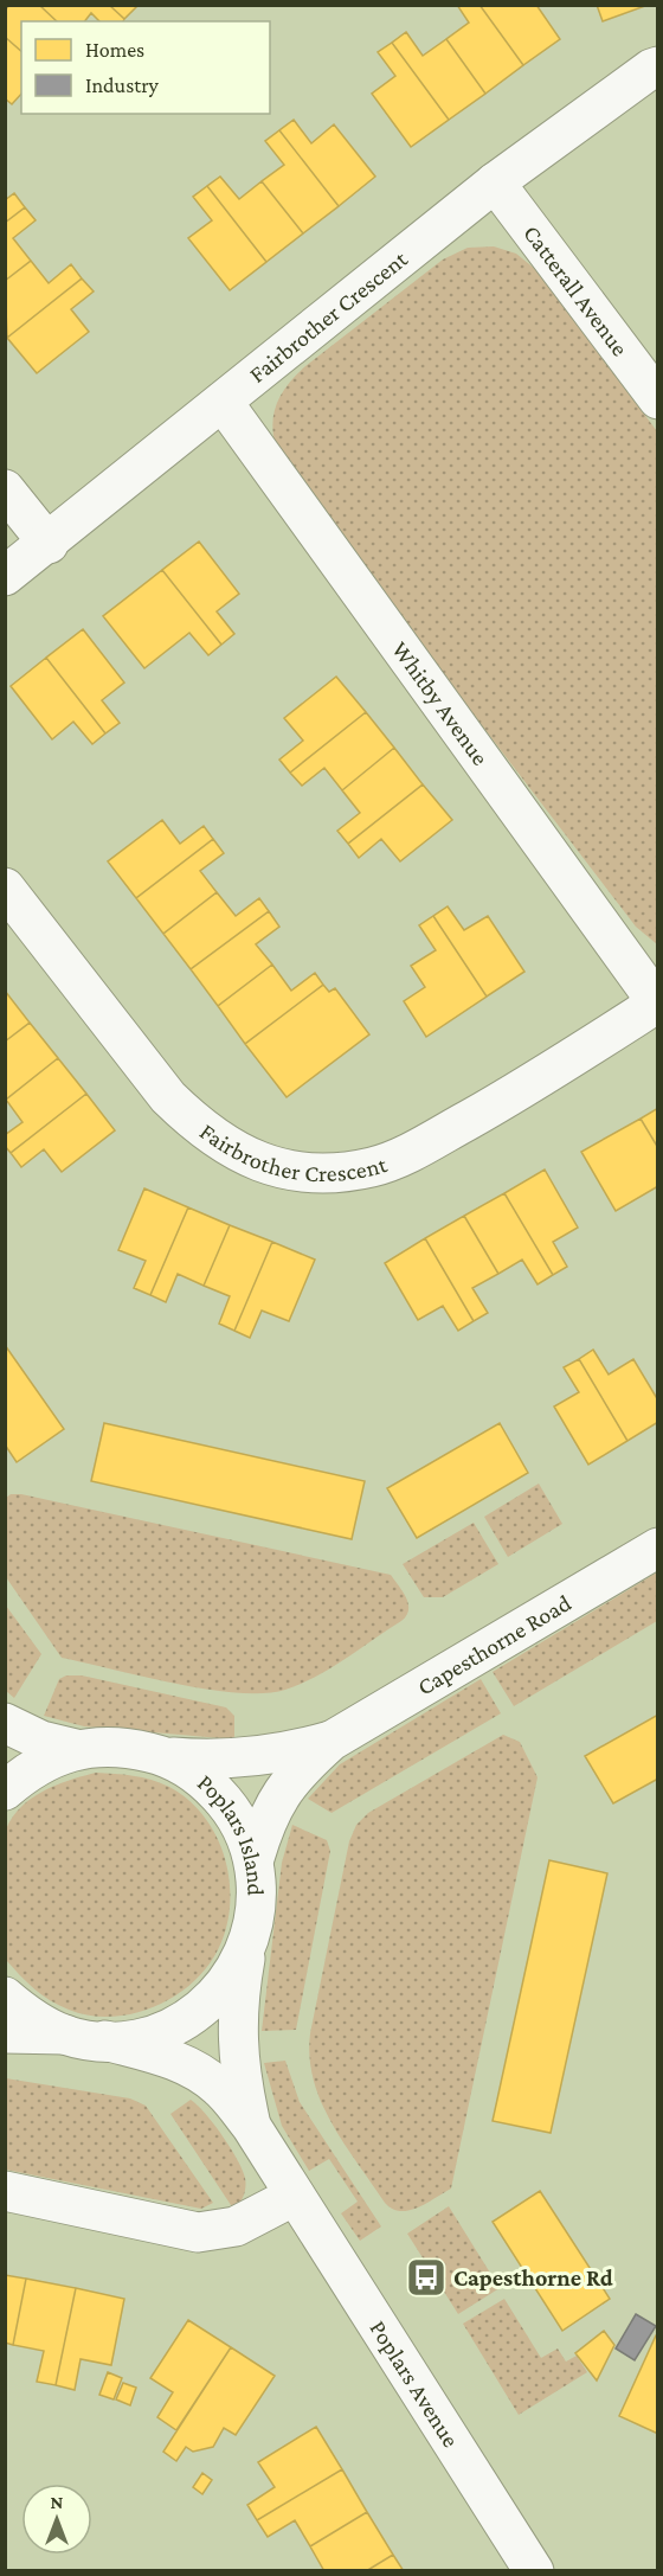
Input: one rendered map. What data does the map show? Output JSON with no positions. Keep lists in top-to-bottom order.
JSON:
{
  "streets": {
    "street": [
      "Catterall Avenue",
      "Fairbrother Crescent",
      "Whitby Avenue",
      "Capesthorne Road",
      "Poplars Island",
      "Poplars Avenue"
    ]
  },
  "crossings": [
    ["Catterall Avenue", "Fairbrother Crescent"],
    ["Fairbrother Crescent", "Whitby Avenue"],
    ["Capesthorne Road", "Poplars Island"],
    ["Poplars Island", "Poplars Avenue"]
  ],
  "places": {
    "bus stop": ["Capesthorne Rd"]
  },
  "legend": ["Homes", "Industry"],
  "north": "top"
}
